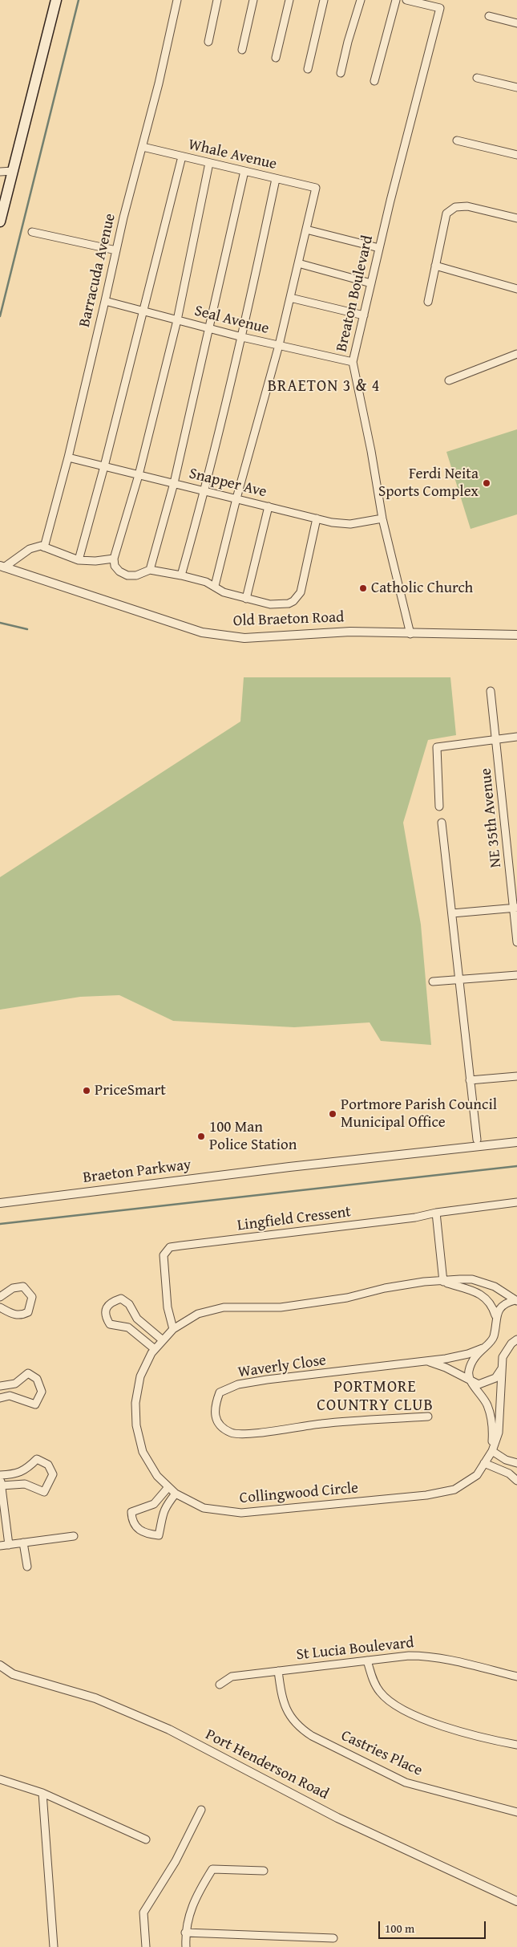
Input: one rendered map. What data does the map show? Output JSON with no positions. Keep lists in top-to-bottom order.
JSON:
{
  "streets": {
    "street": [
      "Whale Avenue",
      "Barracuda Avenue",
      "Breaton Boulevard",
      "Seal Avenue",
      "Snapper Ave",
      "Old Braeton Road",
      "NE 35th Avenue",
      "Braeton Parkway",
      "Lingfield Cressent",
      "Waverly Close",
      "Collingwood Circle",
      "St Lucia Boulevard",
      "Castries Place",
      "Port Henderson Road"
    ]
  },
  "crossings": [
    ["Whale Avenue", "Barracuda Avenue"],
    ["Barracuda Avenue", "Seal Avenue"],
    ["Barracuda Avenue", "Snapper Ave"],
    ["Breaton Boulevard", "Seal Avenue"],
    ["Breaton Boulevard", "Snapper Ave"],
    ["Breaton Boulevard", "Old Braeton Road"],
    ["Lingfield Cressent", "Collingwood Circle"],
    ["Waverly Close", "Collingwood Circle"],
    ["St Lucia Boulevard", "Castries Place"]
  ],
  "districts": ["BRAETON 3 & 4", "PORTMORE COUNTRY CLUB"],
  "places": [
    "Ferdi Neita Sports Complex",
    "Catholic Church",
    "PriceSmart",
    "Portmore Parish Council Municipal Office",
    "100 Man Police Station"
  ],
  "scale_bar": "100 m"
}
